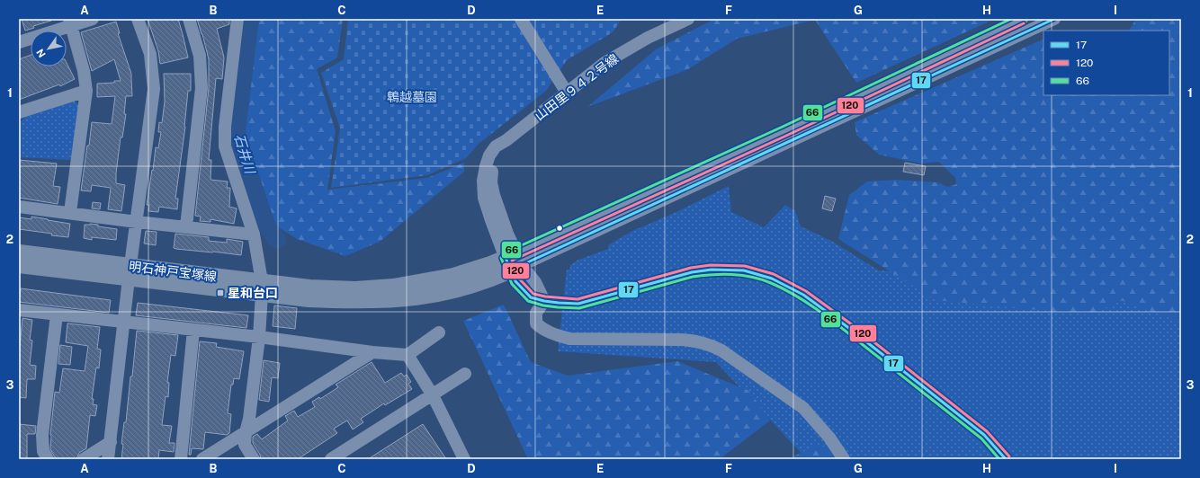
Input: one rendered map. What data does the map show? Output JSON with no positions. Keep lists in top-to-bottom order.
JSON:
{
  "streets": {
    "main road": ["明石神戸宝塚線"],
    "street": ["山田里９４２号線"]
  },
  "crossings": [
    ["山田里９４２号線", "明石神戸宝塚線"]
  ],
  "water": ["石井川"],
  "parks": ["鵯越墓園"],
  "places": {
    "transit": ["星和台口"]
  },
  "lines": ["transit line 17", "transit line 66", "transit line 120"],
  "legend": ["17", "120", "66"],
  "north": "bottom left",
  "grid": {
    "columns": [
      "A",
      "B",
      "C",
      "D",
      "E",
      "F",
      "G",
      "H",
      "I"
    ],
    "rows": ["1", "2", "3"]
  }
}
